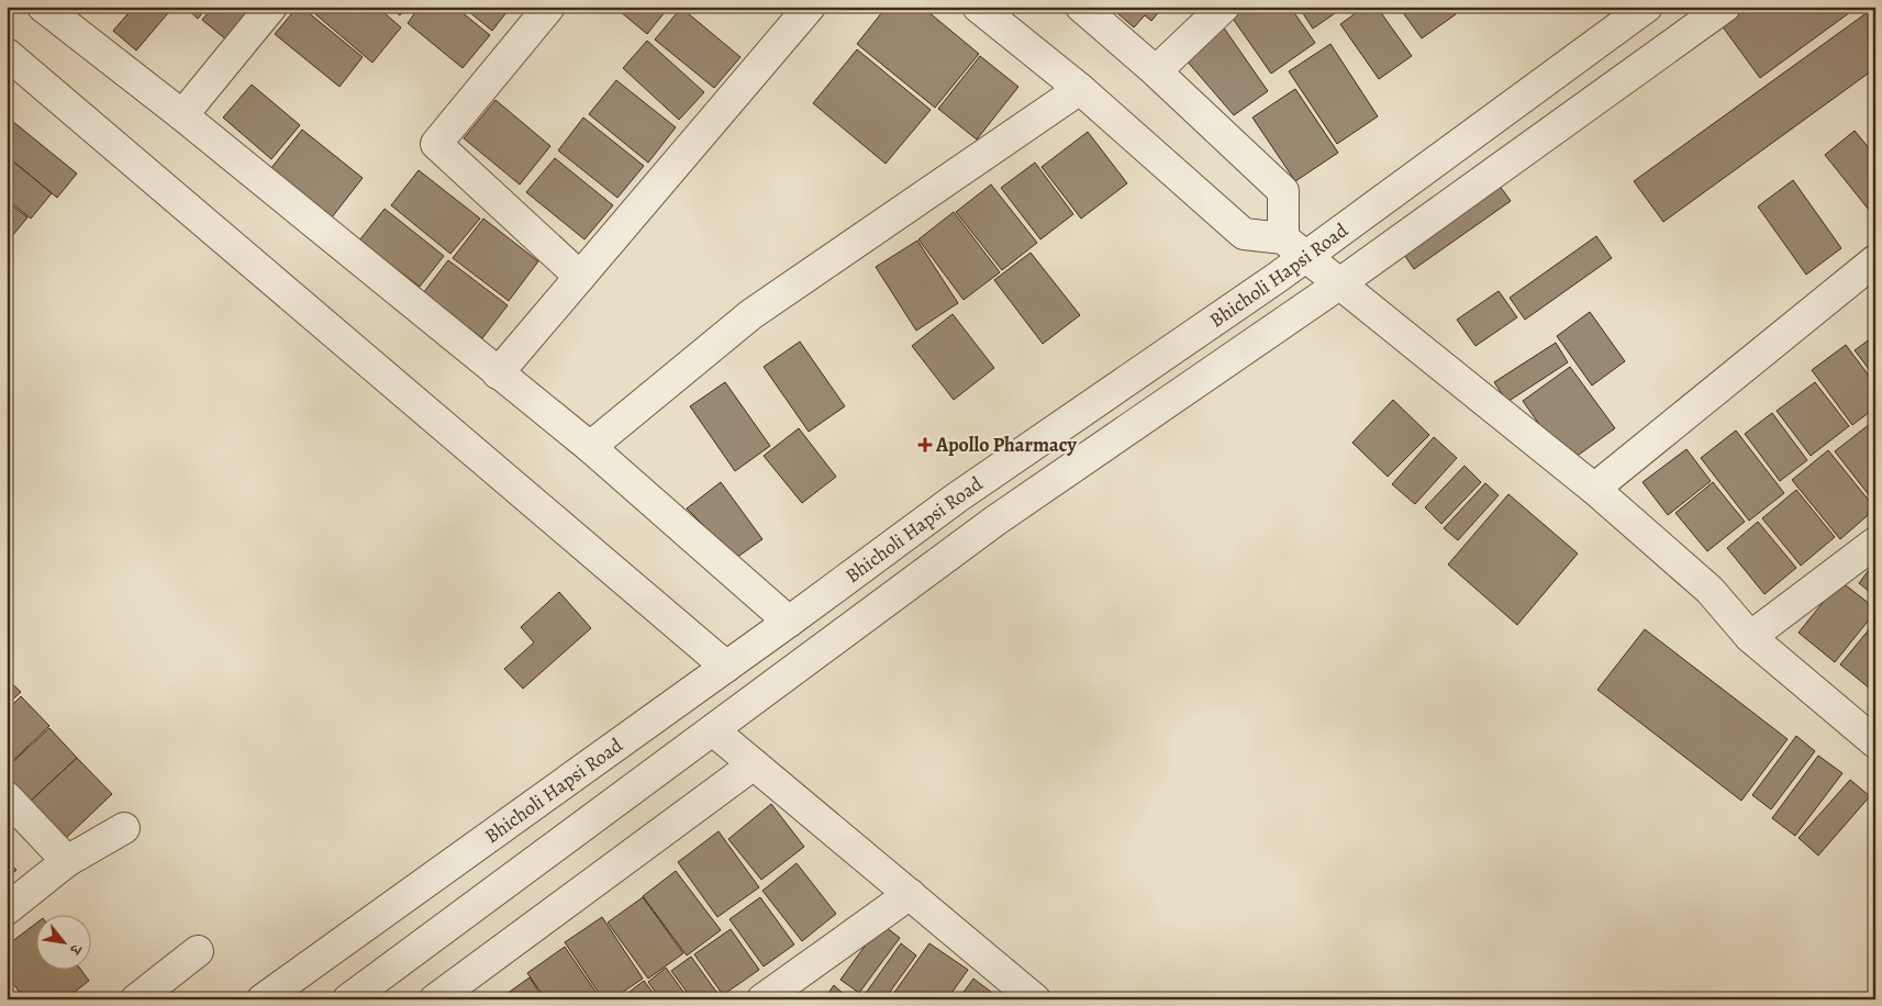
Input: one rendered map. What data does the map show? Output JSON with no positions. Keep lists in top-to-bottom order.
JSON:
{
  "streets": {
    "street": ["Bhicholi Hapsi Road"]
  },
  "places": {
    "health": ["Apollo Pharmacy"]
  },
  "north": "bottom right"
}
